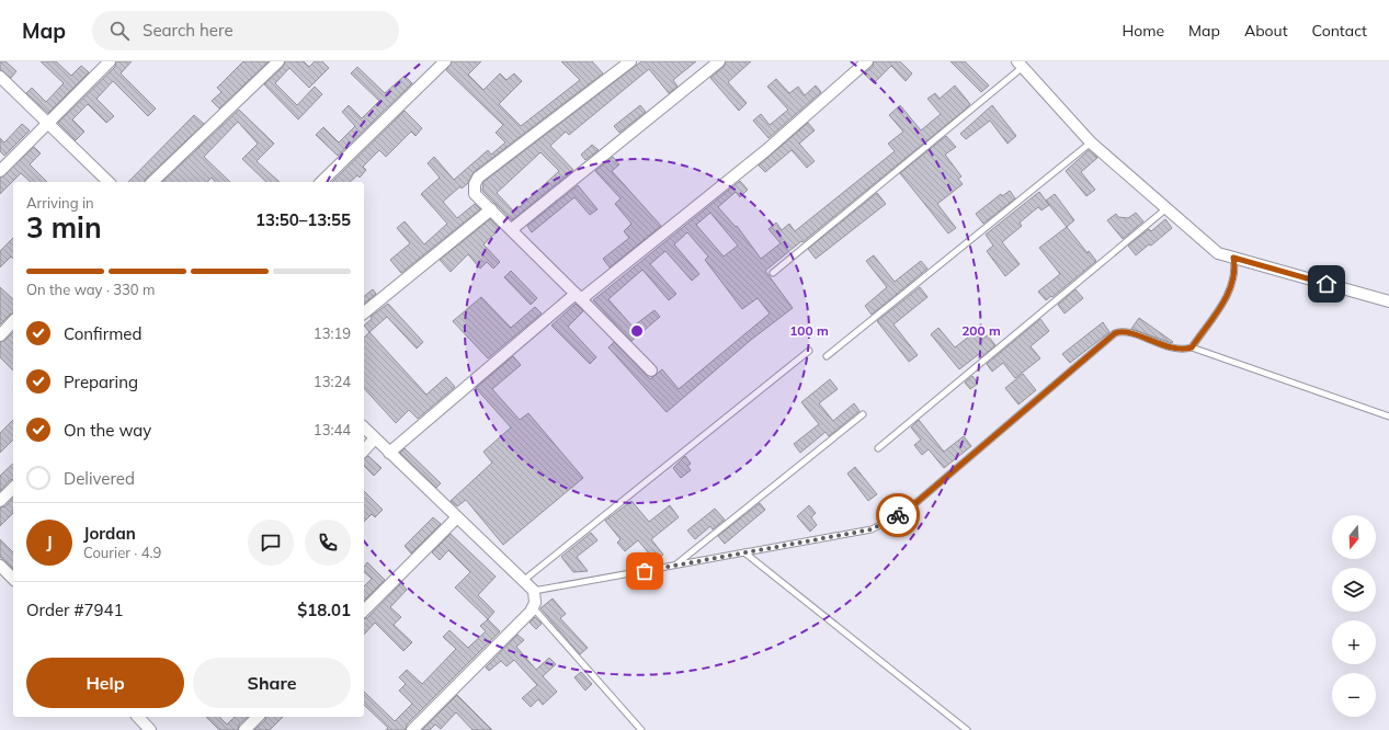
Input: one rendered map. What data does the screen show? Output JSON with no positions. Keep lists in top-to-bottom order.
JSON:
{
  "north": "bottom",
  "page": {
    "header": "Map",
    "search": "Search here",
    "nav": [
      "Home",
      "Map",
      "About",
      "Contact"
    ],
    "heading": ["3 min", "Arriving in", "13:50–13:55"],
    "panel": [
      "Jordan",
      "Courier · 4.9",
      "Order #7941",
      "$18.01"
    ],
    "bar": "On the way · 330 m",
    "list": [
      ["Confirmed", "13:19"],
      ["Preparing", "13:24"],
      ["On the way", "13:44"],
      "Delivered"
    ],
    "map_buttons": ["+", "−"],
    "round": "J",
    "buttons": ["Help", "Share"]
  },
  "rings": ["100 m", "200 m"]
}
